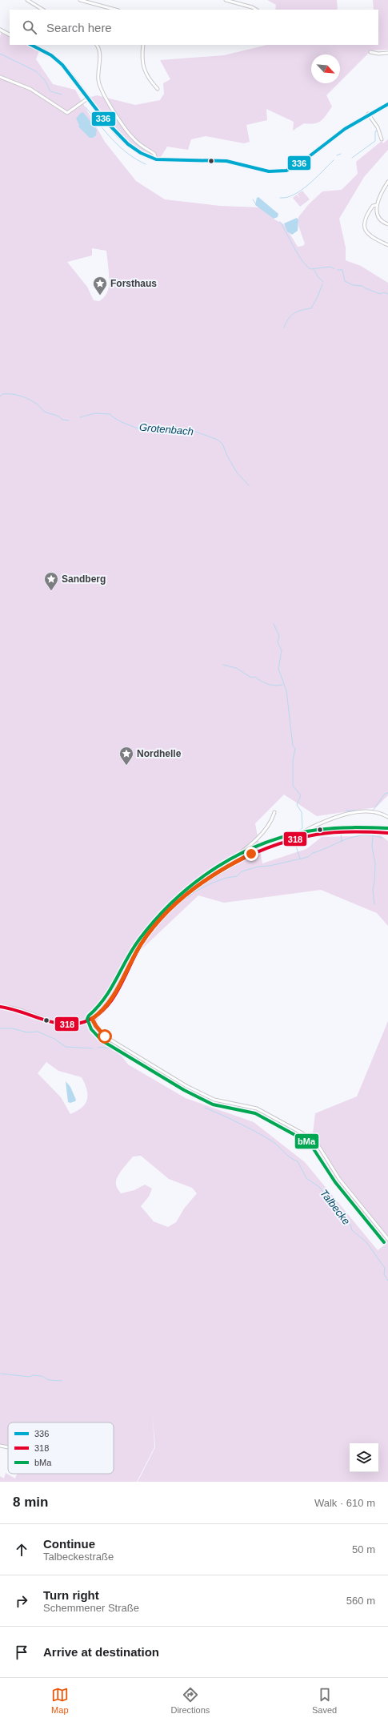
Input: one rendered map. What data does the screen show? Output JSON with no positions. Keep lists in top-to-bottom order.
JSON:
{
  "water": ["Grotenbach", "Talbecke"],
  "places": {
    "place": ["Forsthaus", "Sandberg", "Nordhelle"]
  },
  "lines": ["transit line 336", "transit line bMa", "transit line 318"],
  "legend": ["336", "318", "bMa"],
  "north": "bottom right",
  "page": {
    "search": "Search here",
    "heading": ["8 min", "Walk · 610 m"],
    "list": [
      ["Continue", "Talbeckestraße", "50 m"],
      ["Turn right", "Schemmener Straße", "560 m"],
      "Arrive at destination"
    ],
    "nav": ["Map", "Directions", "Saved"]
  }
}
